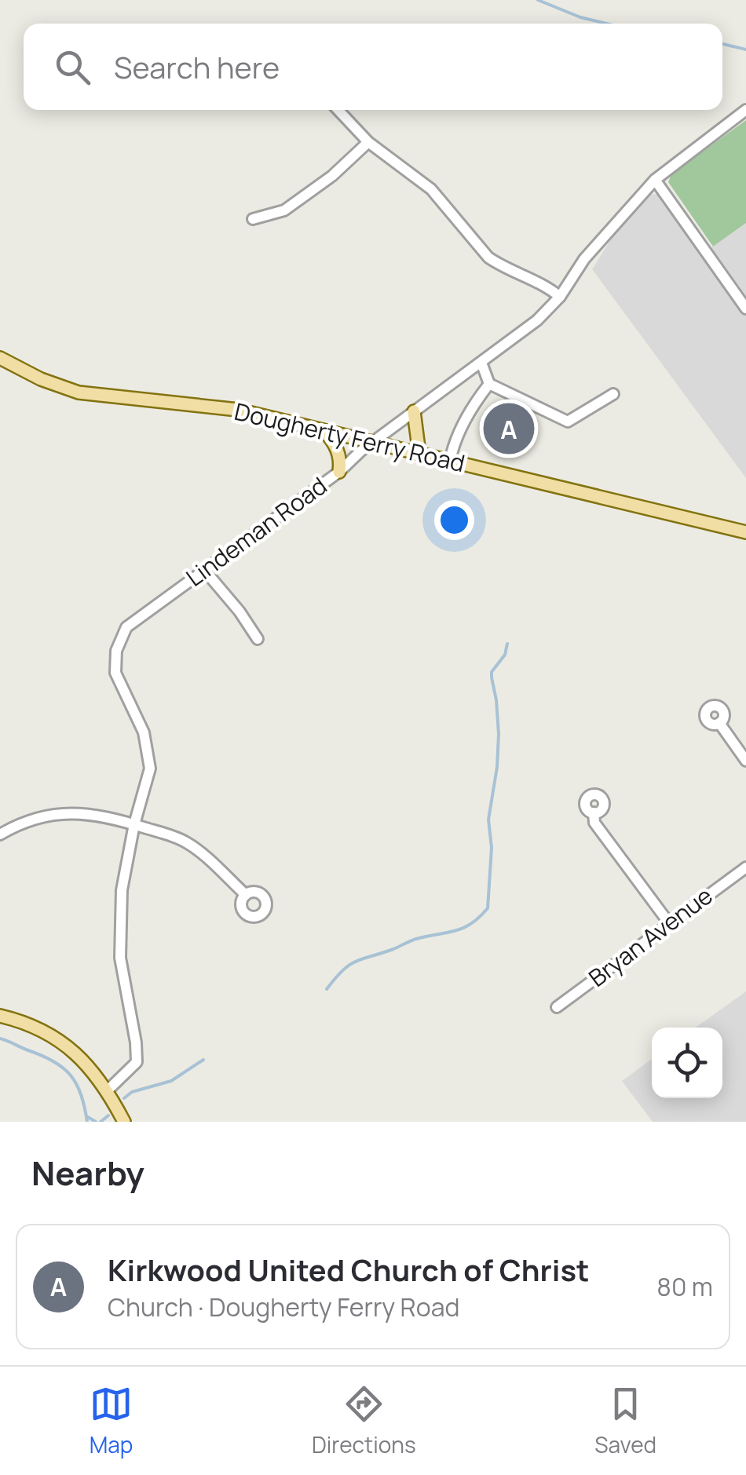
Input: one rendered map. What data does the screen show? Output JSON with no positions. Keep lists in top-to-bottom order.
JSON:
{
  "streets": {
    "main road": ["Dougherty Ferry Road"],
    "street": ["Lindeman Road", "Bryan Avenue"]
  },
  "crossings": [
    ["Dougherty Ferry Road", "Lindeman Road"]
  ],
  "page": {
    "search": "Search here",
    "pins": "A",
    "heading": "Nearby",
    "list": [
      {
        "mark": "A",
        "name": "Kirkwood United Church of Christ",
        "note": "Church · Dougherty Ferry Road",
        "value": "80 m"
      }
    ],
    "nav": ["Map", "Directions", "Saved"]
  }
}
